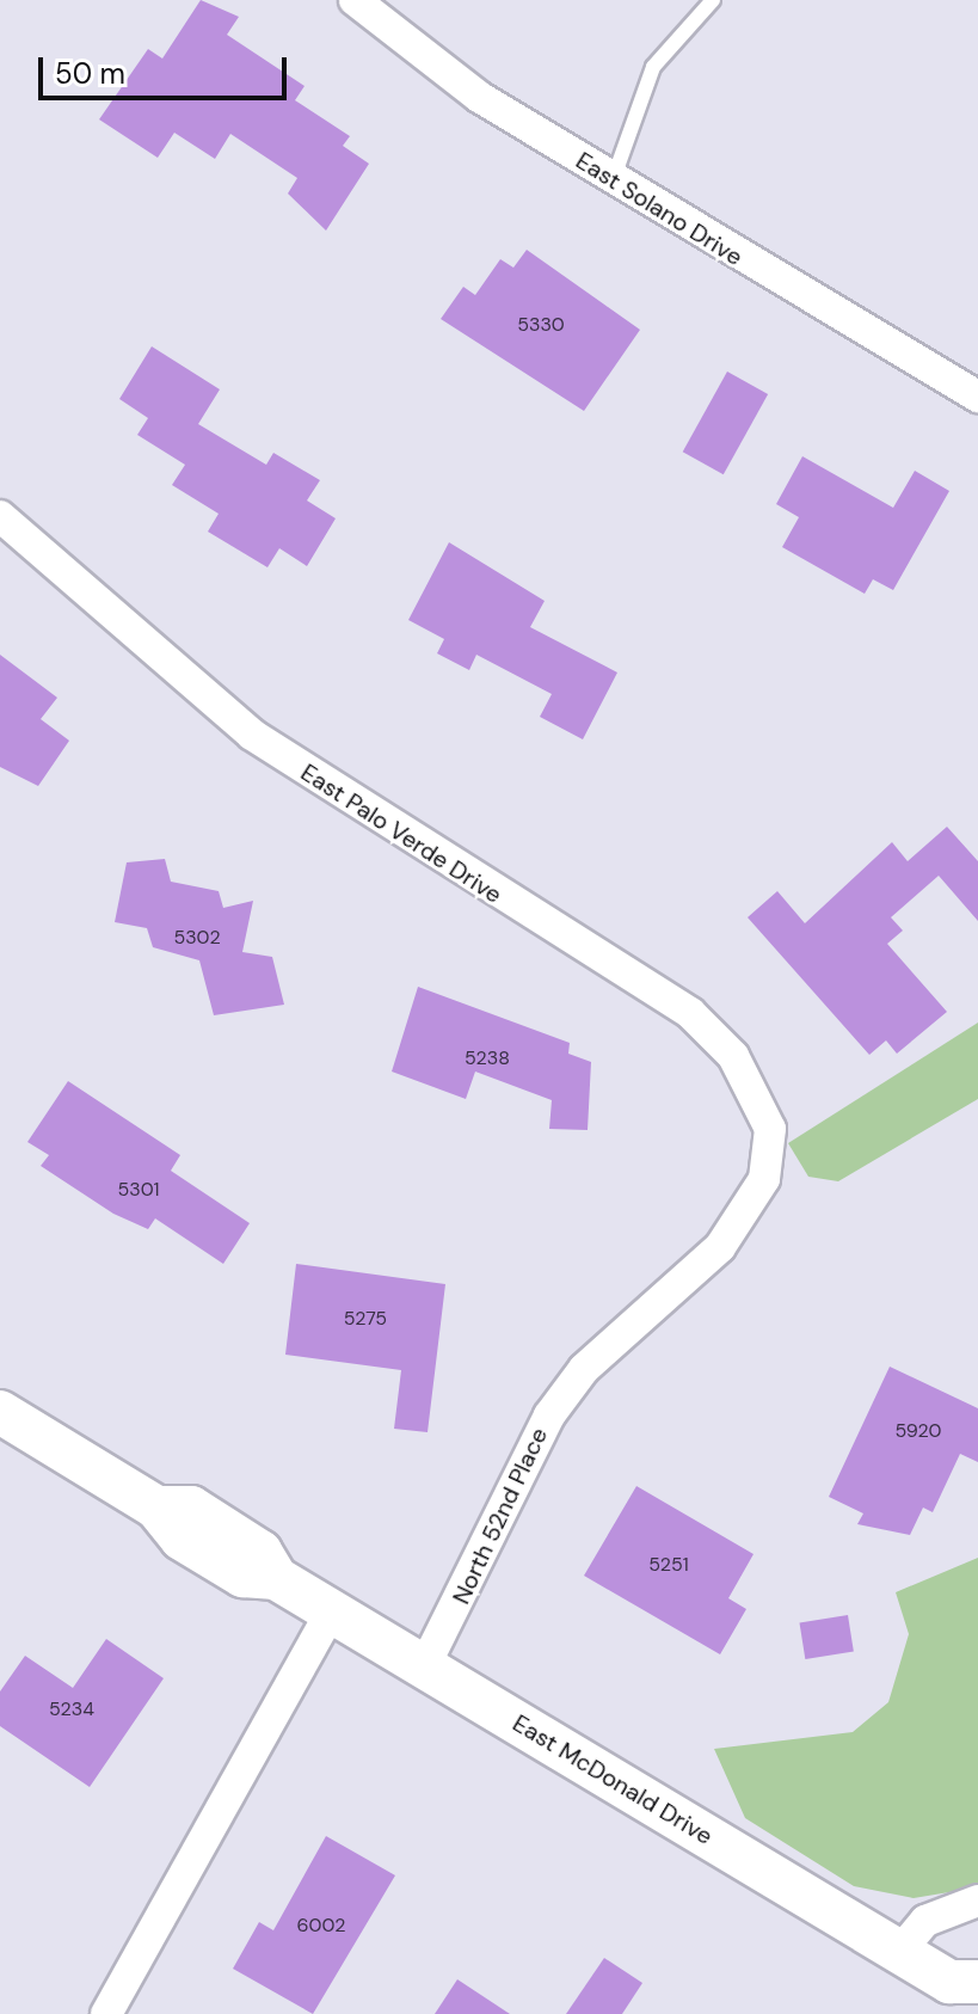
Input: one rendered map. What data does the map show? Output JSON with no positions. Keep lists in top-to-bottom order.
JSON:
{
  "streets": {
    "street": [
      "East Solano Drive",
      "East Palo Verde Drive",
      "North 52nd Place",
      "East McDonald Drive"
    ]
  },
  "crossings": [
    ["East Palo Verde Drive", "North 52nd Place"],
    ["North 52nd Place", "East McDonald Drive"]
  ],
  "house_numbers": [
    "5330",
    "5302",
    "5238",
    "5301",
    "5275",
    "5920",
    "5251",
    "5234",
    "6002"
  ],
  "scale_bar": "50 m"
}
